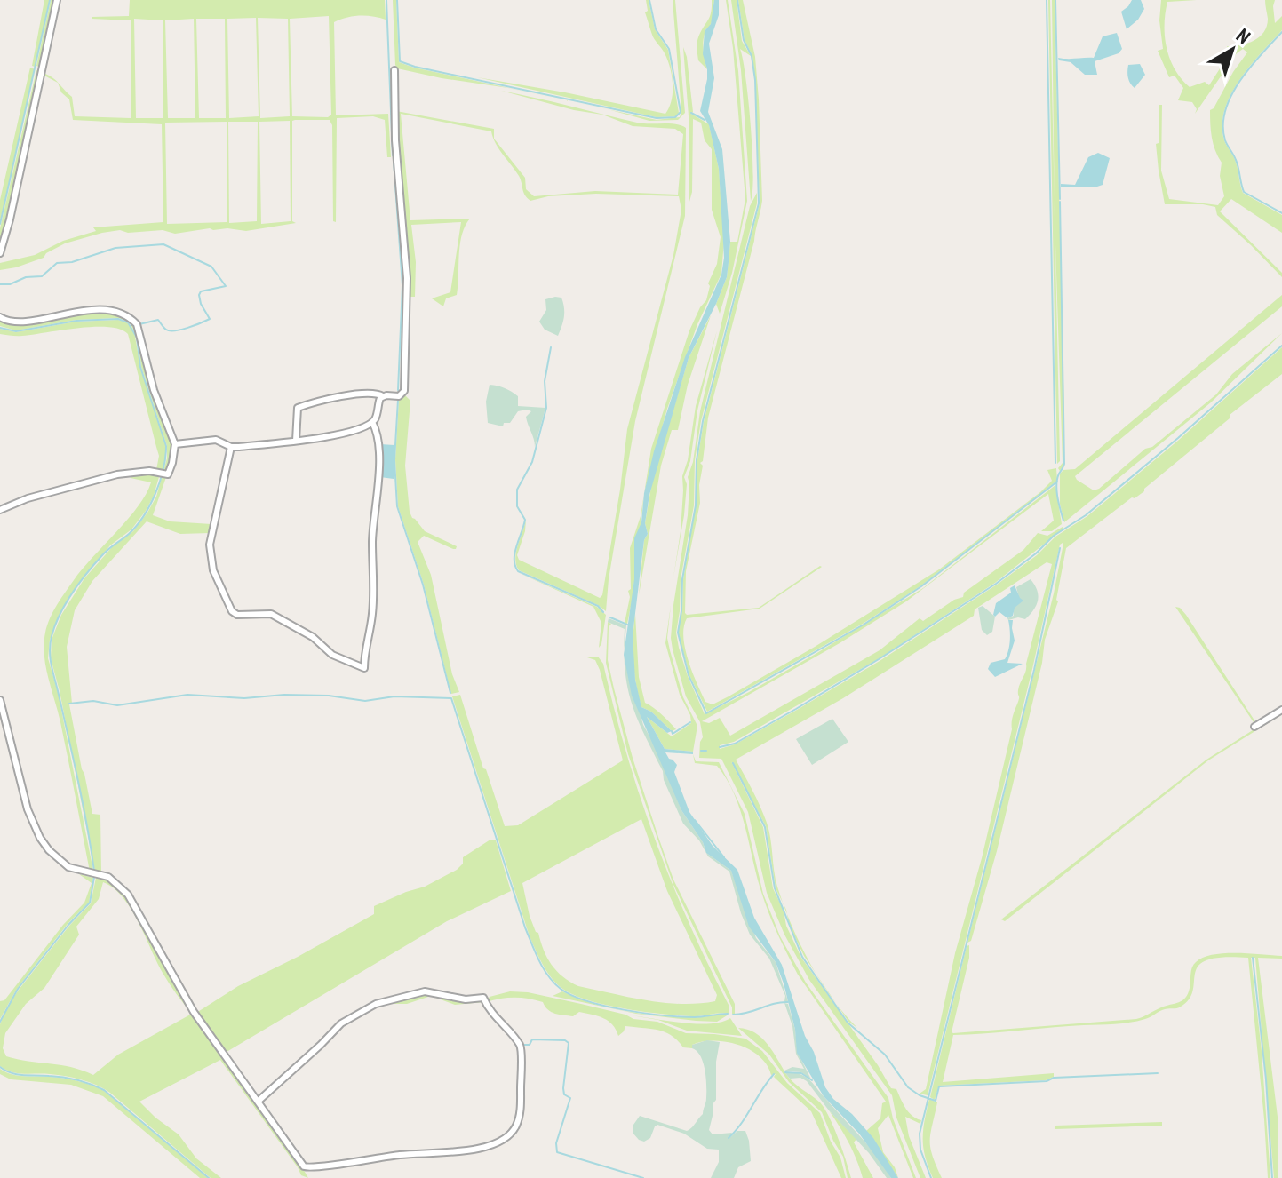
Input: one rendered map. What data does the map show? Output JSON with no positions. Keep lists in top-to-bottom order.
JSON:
{
  "north": "top right"
}
